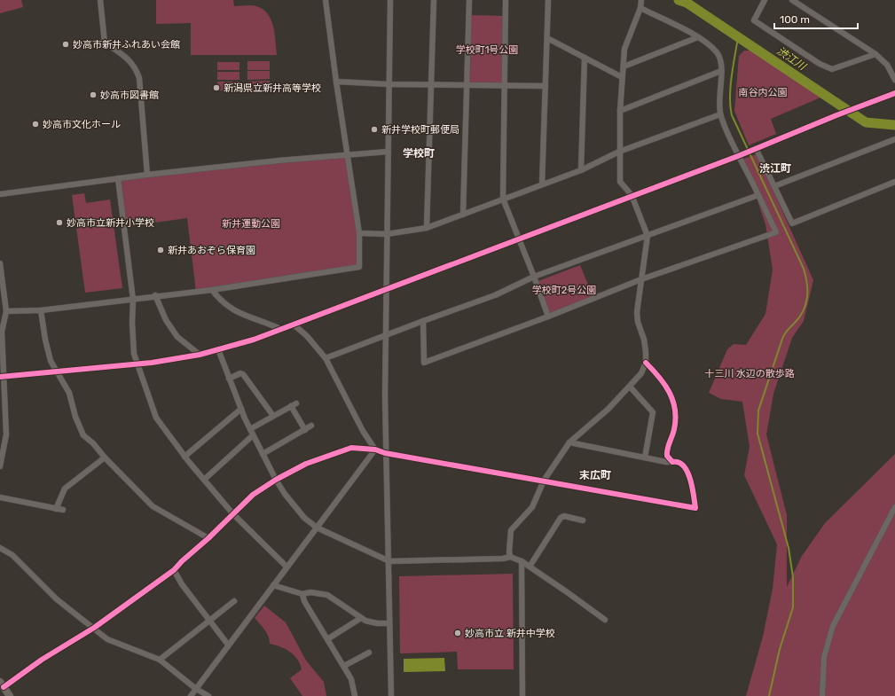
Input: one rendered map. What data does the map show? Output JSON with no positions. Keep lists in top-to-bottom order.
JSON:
{
  "districts": ["学校町", "渋江町", "末広町"],
  "water": ["渋江川"],
  "parks": [
    "学校町1号公園",
    "南谷内公園",
    "新井運動公園",
    "学校町2号公園",
    "十三川 水辺の散歩路"
  ],
  "places": [
    "妙高市新井ふれあい会館",
    "新潟県立新井高等学校",
    "妙高市図書館",
    "妙高市文化ホール",
    "新井学校町郵便局",
    "妙高市立新井小学校",
    "新井あおぞら保育園",
    "妙高市立 新井中学校"
  ],
  "scale_bar": "100 m"
}
